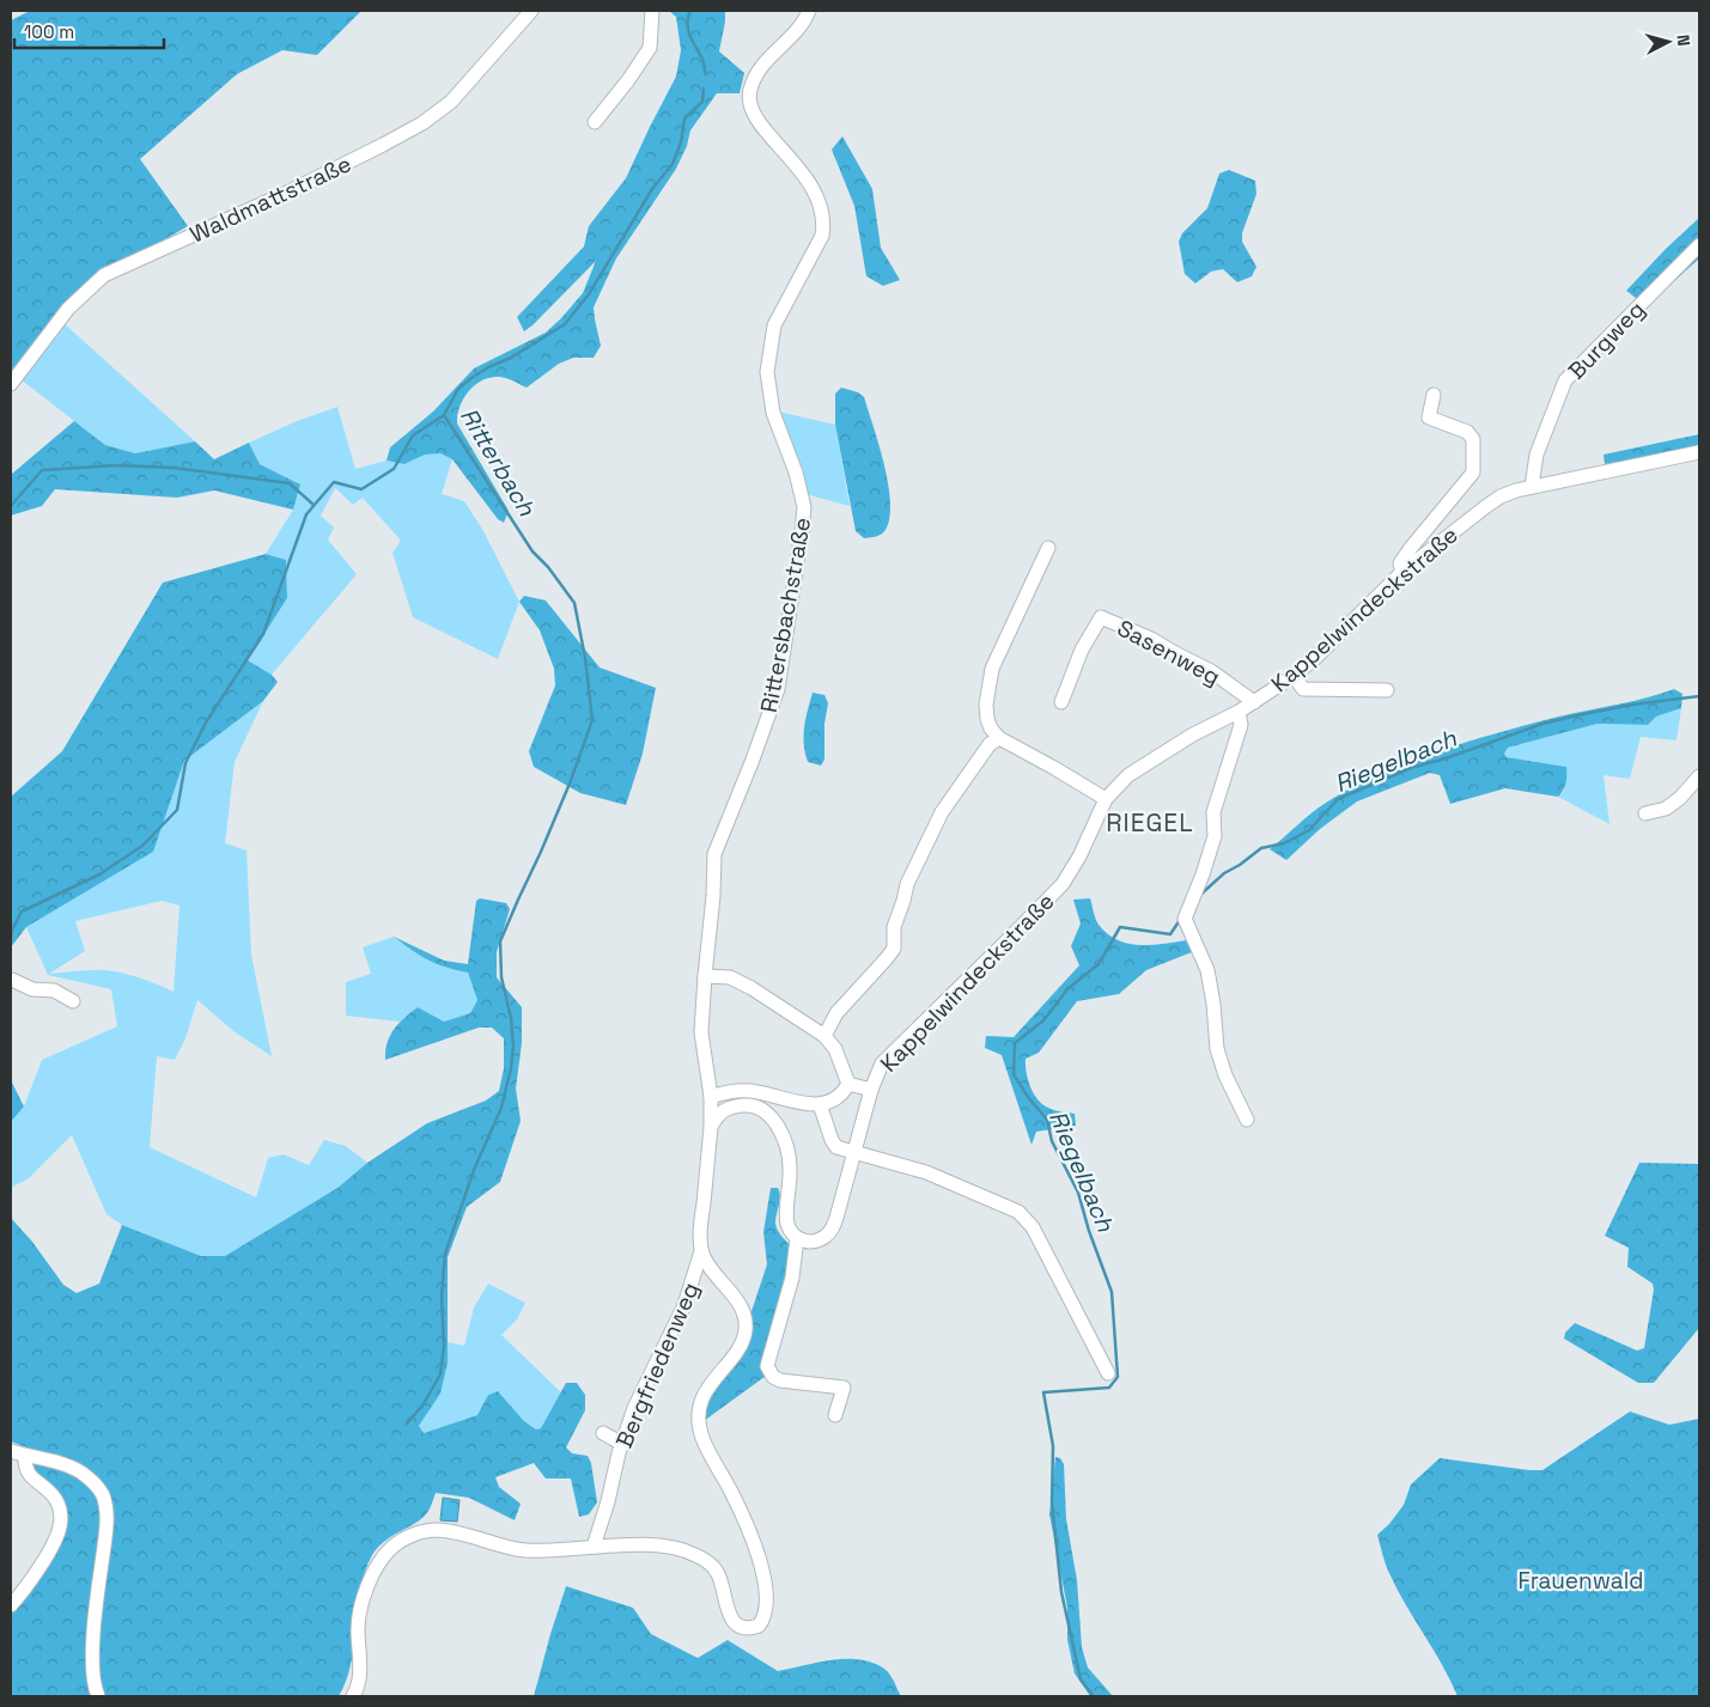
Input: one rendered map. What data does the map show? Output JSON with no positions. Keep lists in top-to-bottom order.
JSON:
{
  "streets": {
    "street": [
      "Waldmattstraße",
      "Burgweg",
      "Kappelwindeckstraße",
      "Rittersbachstraße",
      "Sasenweg",
      "Bergfriedenweg"
    ]
  },
  "crossings": [
    ["Burgweg", "Kappelwindeckstraße"],
    ["Kappelwindeckstraße", "Sasenweg"]
  ],
  "districts": ["RIEGEL"],
  "water": ["Ritterbach", "Riegelbach"],
  "parks": ["Frauenwald"],
  "scale_bar": "100 m",
  "north": "right"
}
